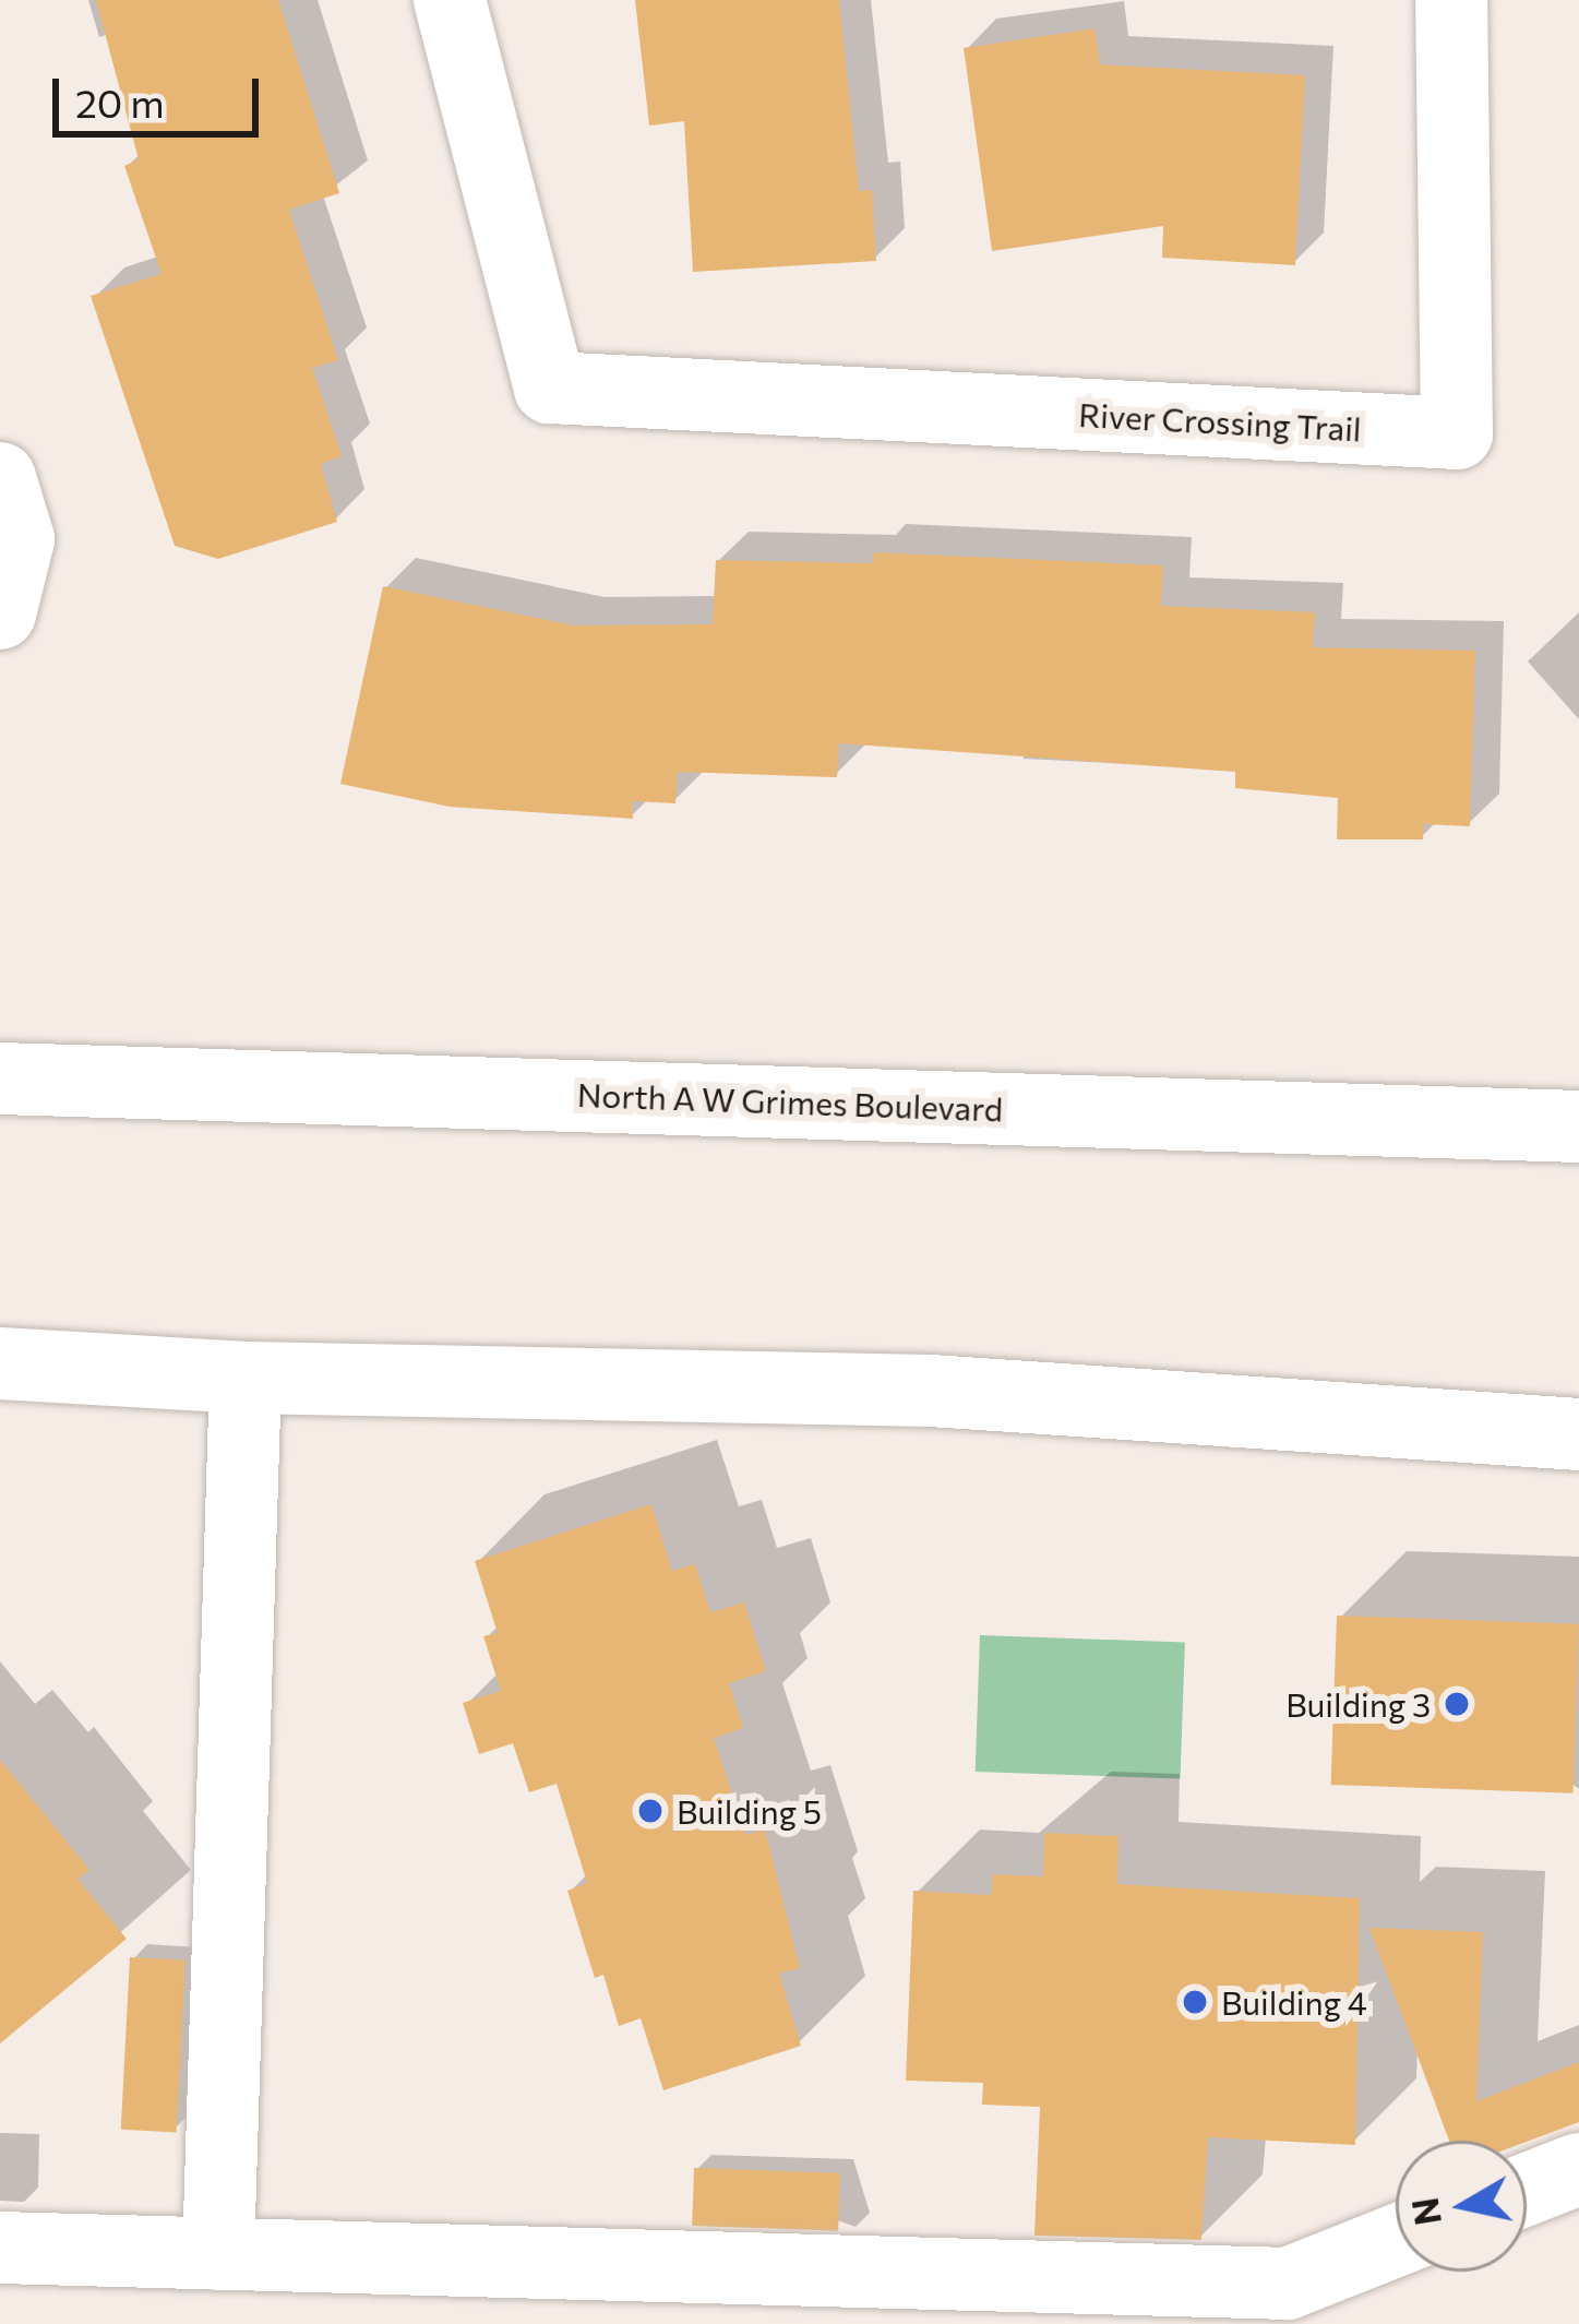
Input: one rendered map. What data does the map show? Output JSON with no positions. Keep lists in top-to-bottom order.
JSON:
{
  "streets": {
    "street": ["River Crossing Trail", "North A W Grimes Boulevard"]
  },
  "places": ["Building 3", "Building 5", "Building 4"],
  "scale_bar": "20 m",
  "north": "left"
}
